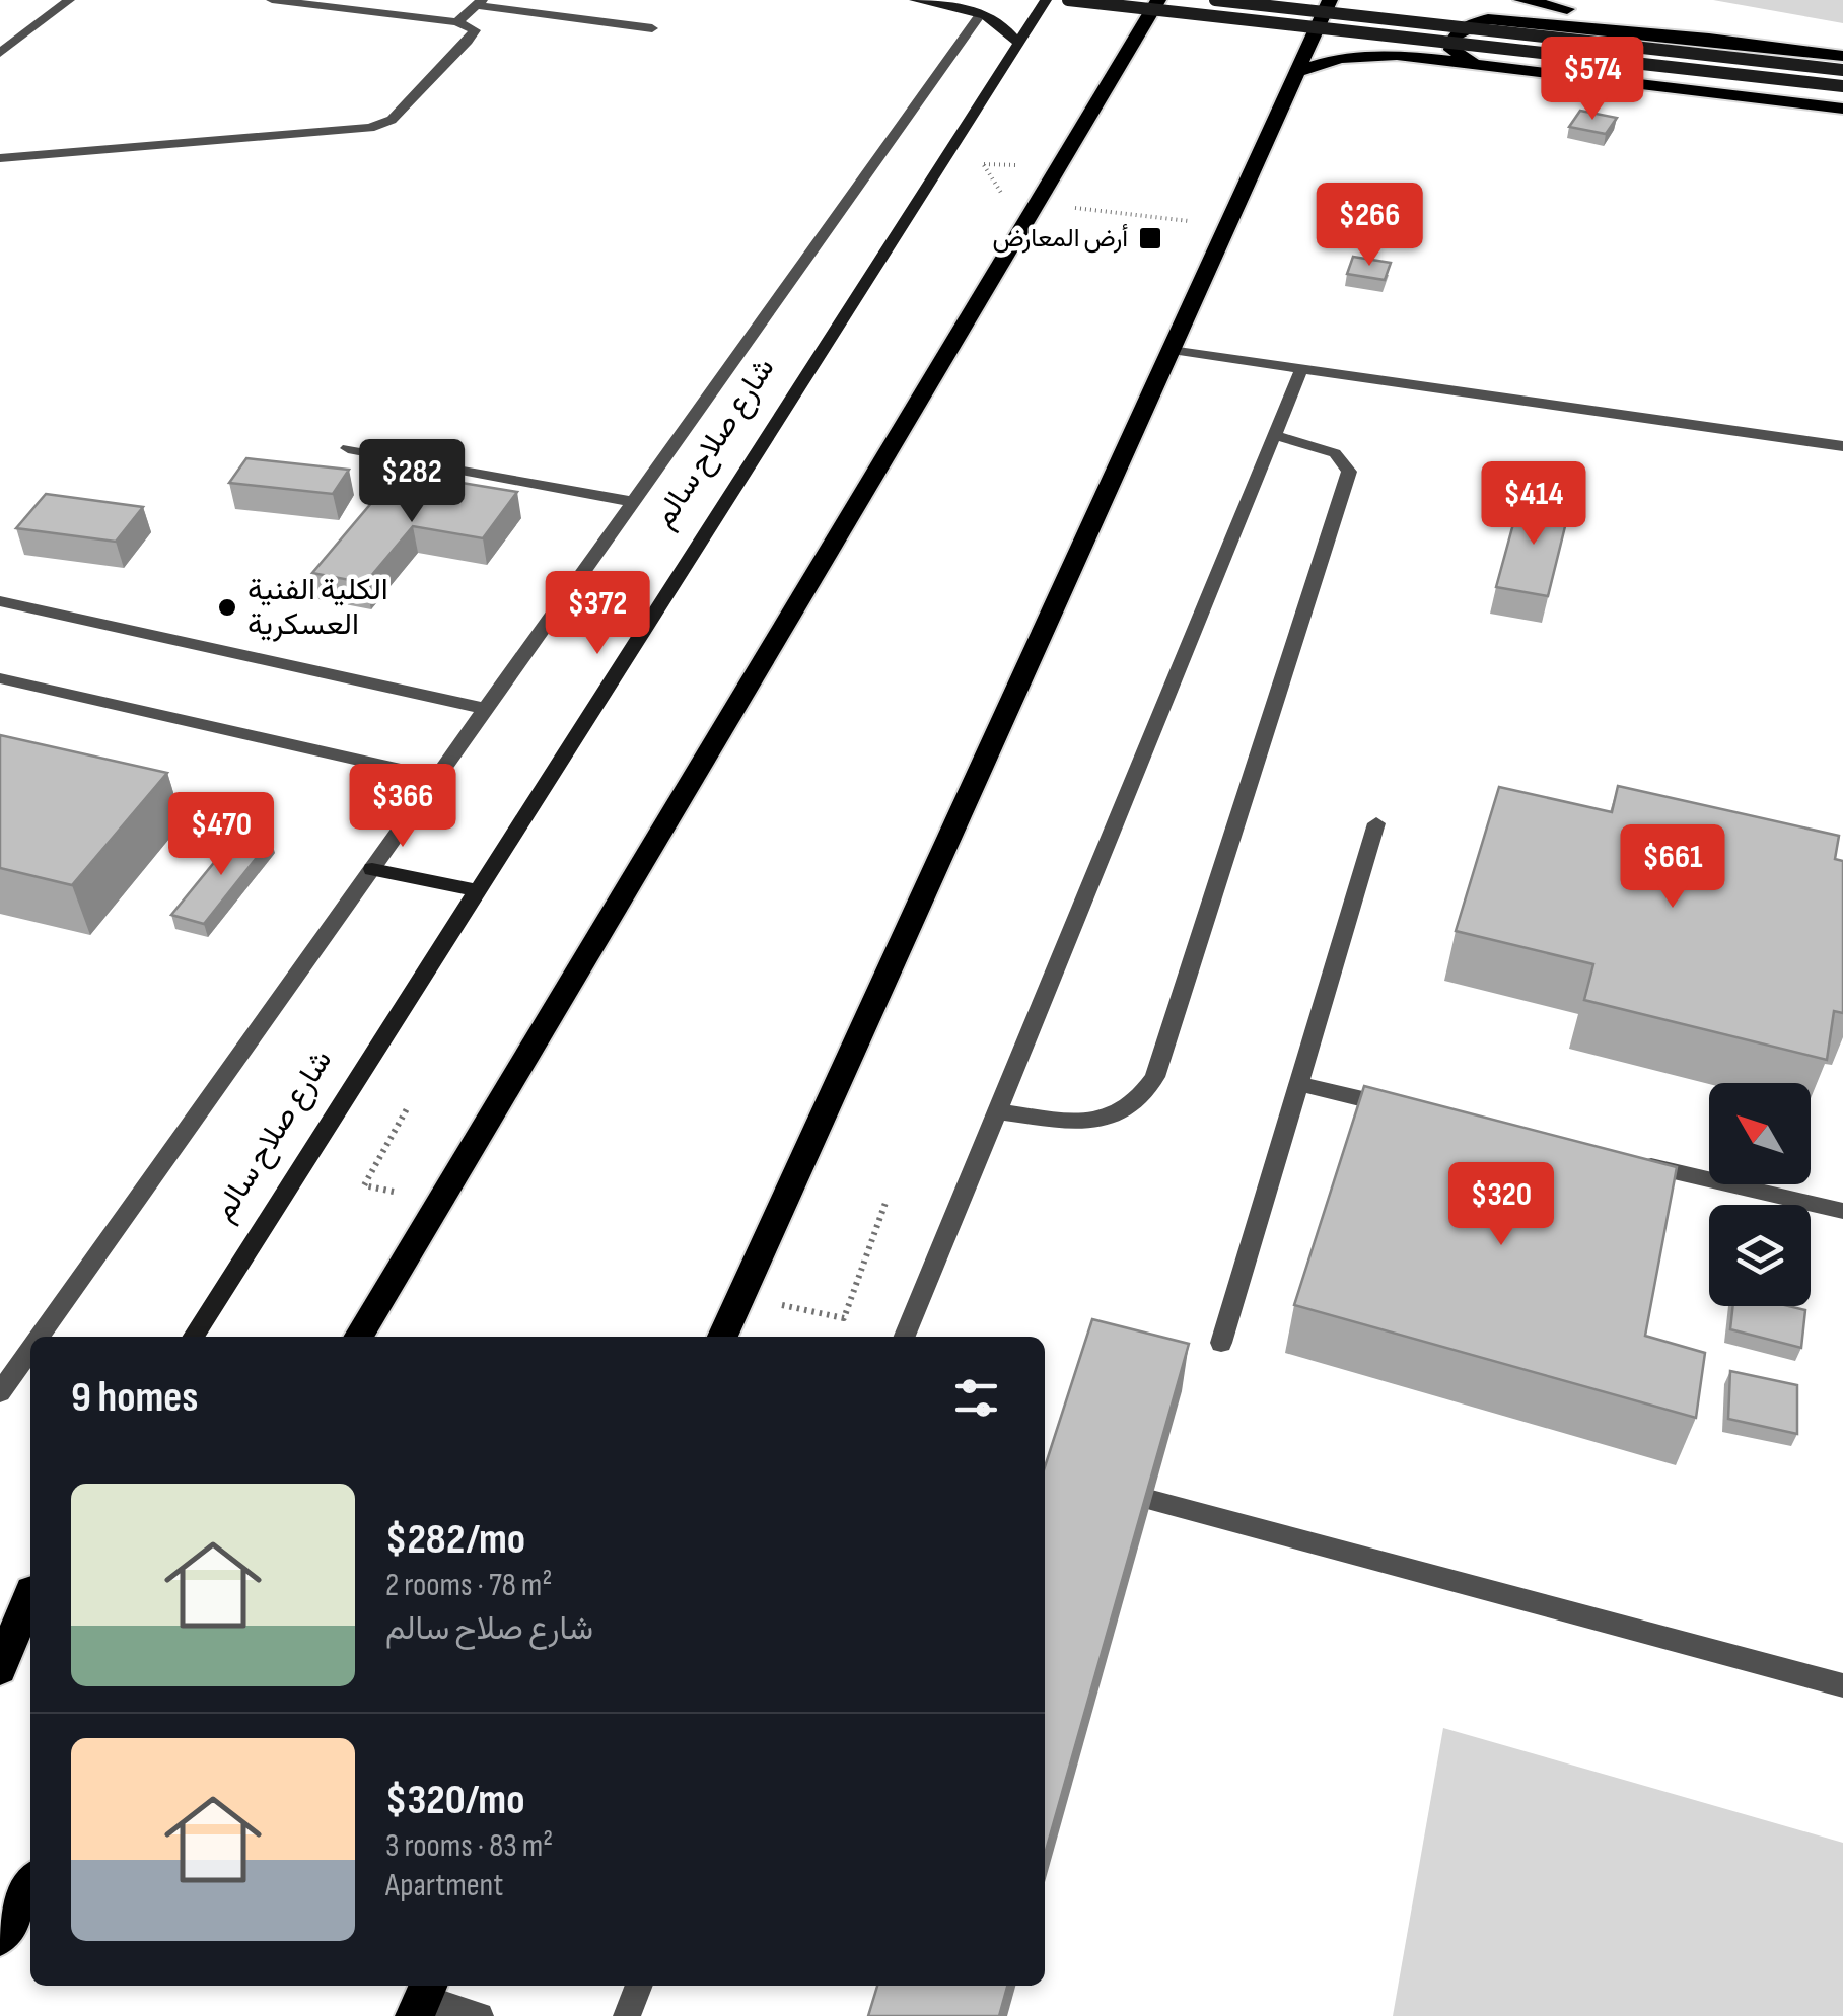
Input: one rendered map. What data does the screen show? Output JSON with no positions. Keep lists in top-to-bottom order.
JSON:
{
  "streets": {
    "main road": ["شارع صلاح سالم"]
  },
  "places": {
    "transit": ["أرض المعارض"],
    "other": ["الكلية الفنية العسكرية"]
  },
  "north": "top left",
  "page": {
    "price": [
      "$574",
      "$266",
      "$282",
      "$414",
      "$372",
      "$366",
      "$470",
      "$661",
      "$320"
    ],
    "heading": "9 homes",
    "list": [
      {
        "name": "$282/mo",
        "note": "2 rooms · 78 m² · شارع صلاح سالم"
      },
      {
        "name": "$320/mo",
        "note": "3 rooms · 83 m² · Apartment"
      }
    ]
  }
}
